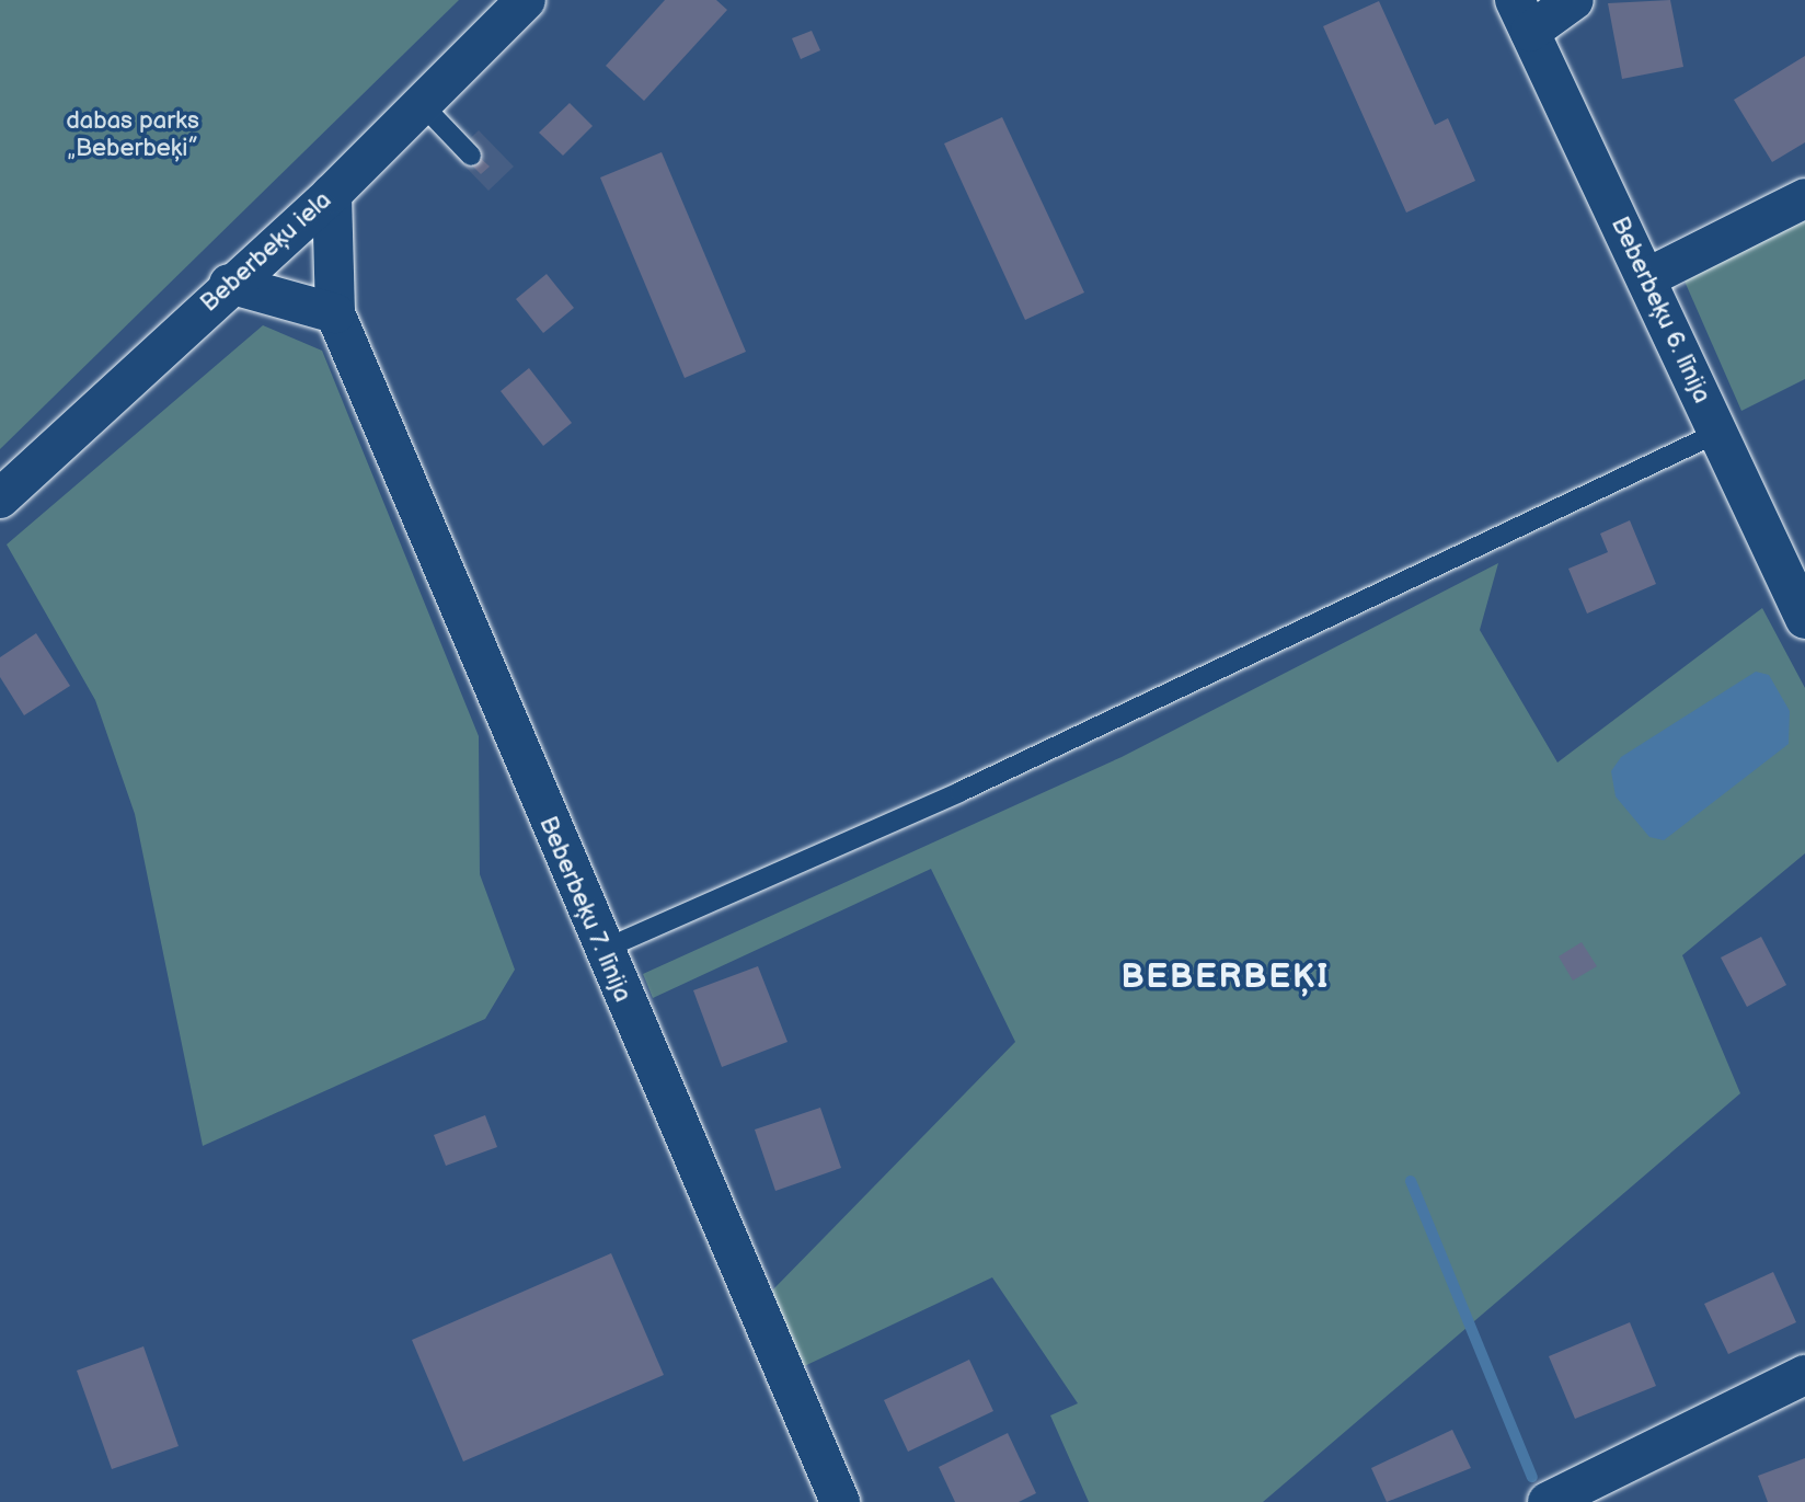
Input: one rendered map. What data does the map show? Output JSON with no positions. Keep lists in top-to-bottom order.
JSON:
{
  "streets": {
    "street": ["Beberbeķu iela", "Beberbeķu 6. līnija", "Beberbeķu 7. līnija"]
  },
  "crossings": [
    ["Beberbeķu iela", "Beberbeķu 7. līnija"]
  ],
  "districts": ["BEBERBEĶI"],
  "parks": ["dabas parks „Beberbeķi”"]
}
